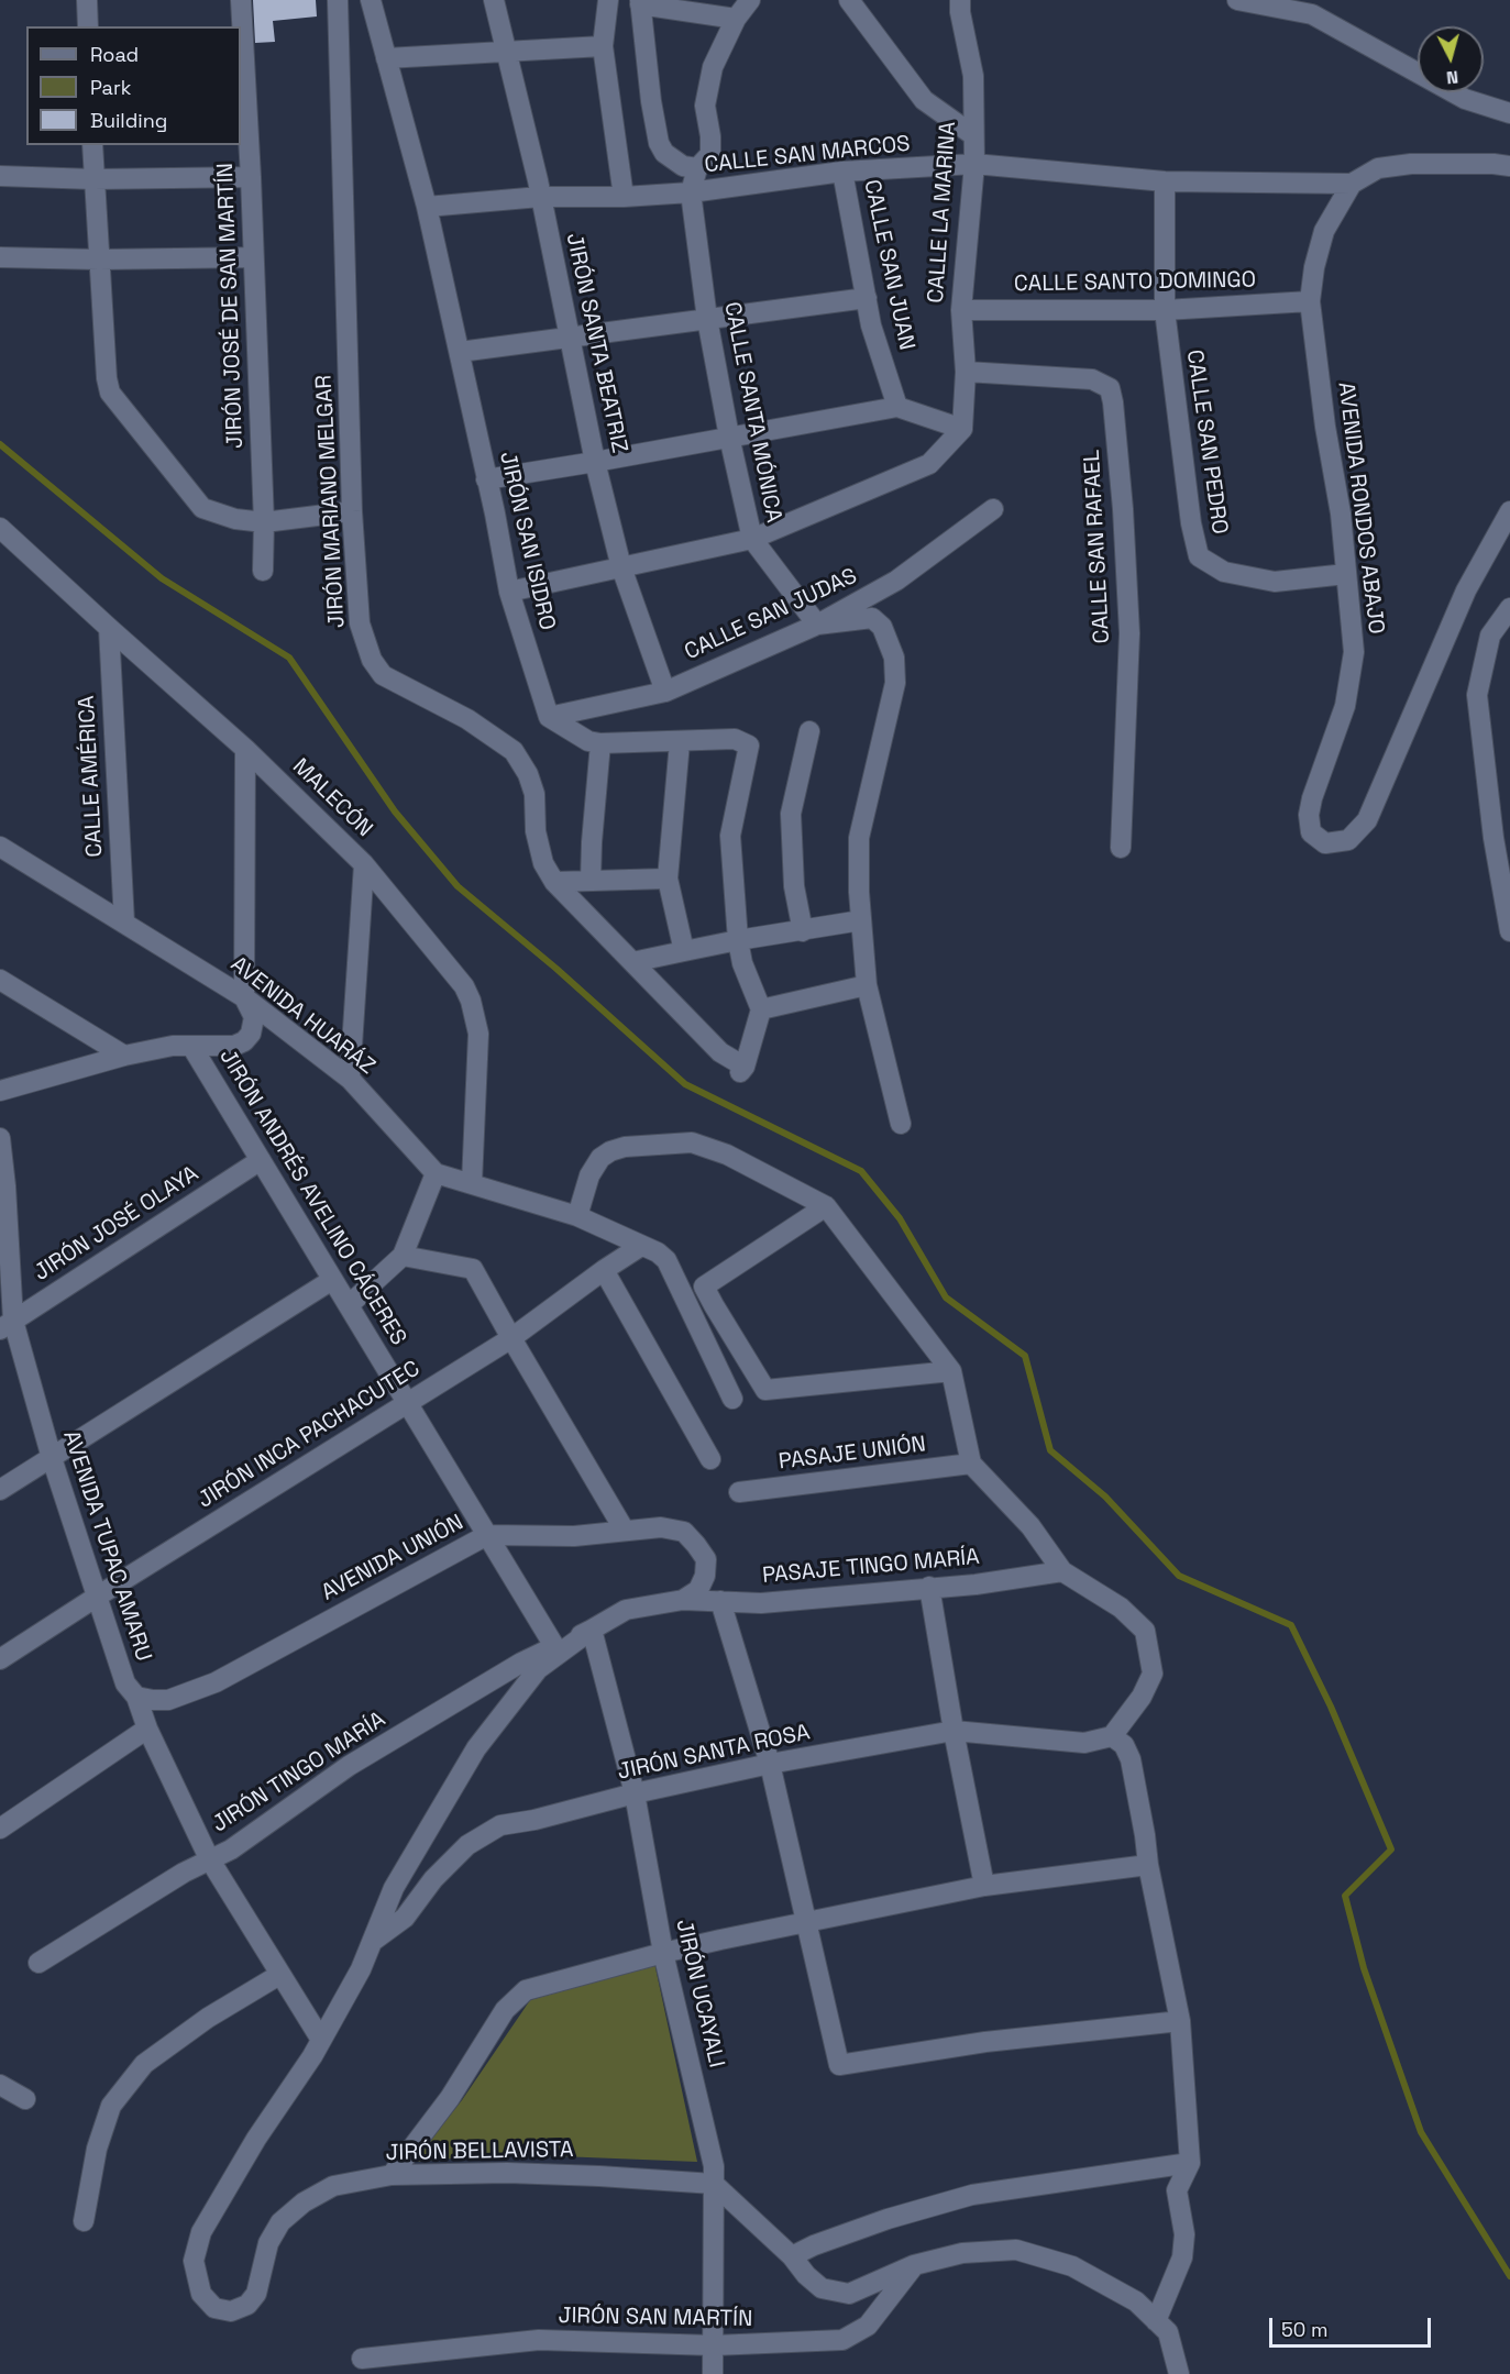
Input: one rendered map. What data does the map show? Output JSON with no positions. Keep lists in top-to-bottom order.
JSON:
{
  "streets": {
    "street": [
      "CALLE SAN MARCOS",
      "CALLE LA MARINA",
      "CALLE SAN JUAN",
      "CALLE SANTO DOMINGO",
      "JIRÓN JOSÉ DE SAN MARTÍN",
      "JIRÓN SANTA BEATRIZ",
      "CALLE SANTA MÓNICA",
      "CALLE SAN PEDRO",
      "JIRÓN MARIANO MELGAR",
      "AVENIDA RONDOS ABAJO",
      "JIRÓN SAN ISIDRO",
      "CALLE SAN RAFAEL",
      "CALLE SAN JUDAS",
      "CALLE AMÉRICA",
      "MALECÓN",
      "AVENIDA HUARÁZ",
      "JIRÓN ANDRÉS AVELINO CÁCERES",
      "JIRÓN JOSÉ OLAYA",
      "JIRÓN INCA PACHACUTEC",
      "PASAJE UNIÓN",
      "AVENIDA TUPAC AMARU",
      "AVENIDA UNIÓN",
      "PASAJE TINGO MARÍA",
      "JIRÓN SANTA ROSA",
      "JIRÓN TINGO MARÍA",
      "JIRÓN UCAYALI",
      "JIRÓN BELLAVISTA",
      "JIRÓN SAN MARTÍN"
    ]
  },
  "crossings": [
    ["CALLE SAN MARCOS", "CALLE LA MARINA"],
    ["CALLE SAN MARCOS", "CALLE SAN JUAN"],
    ["CALLE SAN MARCOS", "JIRÓN SANTA BEATRIZ"],
    ["CALLE SAN MARCOS", "CALLE SANTA MÓNICA"],
    ["CALLE SAN MARCOS", "CALLE SAN PEDRO"],
    ["CALLE SAN MARCOS", "AVENIDA RONDOS ABAJO"],
    ["CALLE SAN MARCOS", "JIRÓN SAN ISIDRO"],
    ["CALLE LA MARINA", "CALLE SANTO DOMINGO"],
    ["CALLE LA MARINA", "CALLE SAN RAFAEL"],
    ["CALLE SANTO DOMINGO", "CALLE SAN PEDRO"],
    ["CALLE SANTO DOMINGO", "AVENIDA RONDOS ABAJO"],
    ["JIRÓN SANTA BEATRIZ", "CALLE SAN JUDAS"],
    ["CALLE SANTA MÓNICA", "CALLE SAN JUDAS"],
    ["CALLE SAN PEDRO", "AVENIDA RONDOS ABAJO"],
    ["JIRÓN SAN ISIDRO", "CALLE SAN JUDAS"],
    ["CALLE AMÉRICA", "MALECÓN"],
    ["CALLE AMÉRICA", "AVENIDA HUARÁZ"],
    ["JIRÓN ANDRÉS AVELINO CÁCERES", "JIRÓN JOSÉ OLAYA"],
    ["JIRÓN ANDRÉS AVELINO CÁCERES", "JIRÓN INCA PACHACUTEC"],
    ["JIRÓN ANDRÉS AVELINO CÁCERES", "AVENIDA UNIÓN"],
    ["JIRÓN ANDRÉS AVELINO CÁCERES", "JIRÓN TINGO MARÍA"],
    ["JIRÓN JOSÉ OLAYA", "AVENIDA TUPAC AMARU"],
    ["JIRÓN INCA PACHACUTEC", "AVENIDA TUPAC AMARU"],
    ["AVENIDA TUPAC AMARU", "AVENIDA UNIÓN"],
    ["AVENIDA TUPAC AMARU", "JIRÓN TINGO MARÍA"],
    ["AVENIDA TUPAC AMARU", "JIRÓN BELLAVISTA"],
    ["AVENIDA UNIÓN", "PASAJE TINGO MARÍA"],
    ["AVENIDA UNIÓN", "JIRÓN BELLAVISTA"],
    ["PASAJE TINGO MARÍA", "JIRÓN SANTA ROSA"],
    ["PASAJE TINGO MARÍA", "JIRÓN BELLAVISTA"],
    ["JIRÓN SANTA ROSA", "JIRÓN UCAYALI"],
    ["JIRÓN SANTA ROSA", "JIRÓN BELLAVISTA"],
    ["JIRÓN TINGO MARÍA", "JIRÓN UCAYALI"],
    ["JIRÓN TINGO MARÍA", "JIRÓN BELLAVISTA"],
    ["JIRÓN UCAYALI", "JIRÓN BELLAVISTA"],
    ["JIRÓN UCAYALI", "JIRÓN SAN MARTÍN"]
  ],
  "legend": ["Road", "Park", "Building"],
  "scale_bar": "50 m",
  "north": "bottom"
}
